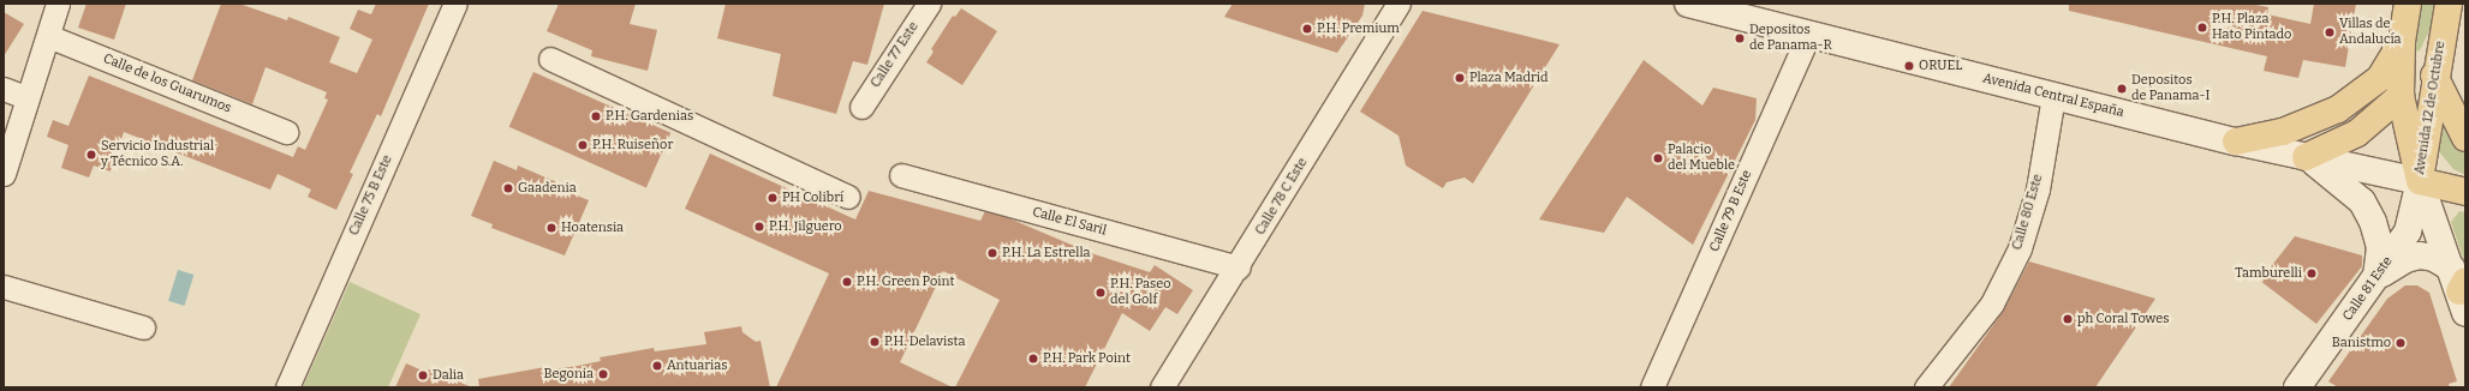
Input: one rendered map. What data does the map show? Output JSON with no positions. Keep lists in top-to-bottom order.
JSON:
{
  "streets": {
    "main road": ["Avenida Central España", "Avenida 12 de Octubre", "Calle 81 Este"],
    "street": [
      "Calle 77 Este",
      "Calle de los Guarumos",
      "Calle 75 B Este",
      "Calle 78 C Este",
      "Calle 79 B Este",
      "Calle 80 Este",
      "Calle El Saril"
    ]
  },
  "crossings": [
    ["Avenida Central España", "Avenida 12 de Octubre"],
    ["Avenida Central España", "Calle 79 B Este"],
    ["Avenida Central España", "Calle 80 Este"],
    ["Avenida Central España", "Calle 81 Este"],
    ["Avenida 12 de Octubre", "Calle 81 Este"],
    ["Calle 78 C Este", "Calle El Saril"]
  ],
  "places": [
    "P.H. Plaza Hato Pintado",
    "P.H. Premium",
    "Villas de Andalucía",
    "Depositos de Panama-R",
    "ORUEL",
    "Plaza Madrid",
    "Depositos de Panama-I",
    "P.H. Gardenias",
    "P.H. Ruiseñor",
    "Servicio Industrial y Técnico S.A.",
    "Palacio del Mueble",
    "Gaadenia",
    "PH Colibrí",
    "P.H. Jilguero",
    "Hoatensia",
    "P.H. La Estrella",
    "Tamburelli",
    "P.H. Green Point",
    "P.H. Paseo del Golf",
    "ph Coral Towes",
    "P.H. Delavista",
    "Banistmo",
    "P.H. Park Point",
    "Antuarias",
    "Begonia",
    "Dalia"
  ]
}
